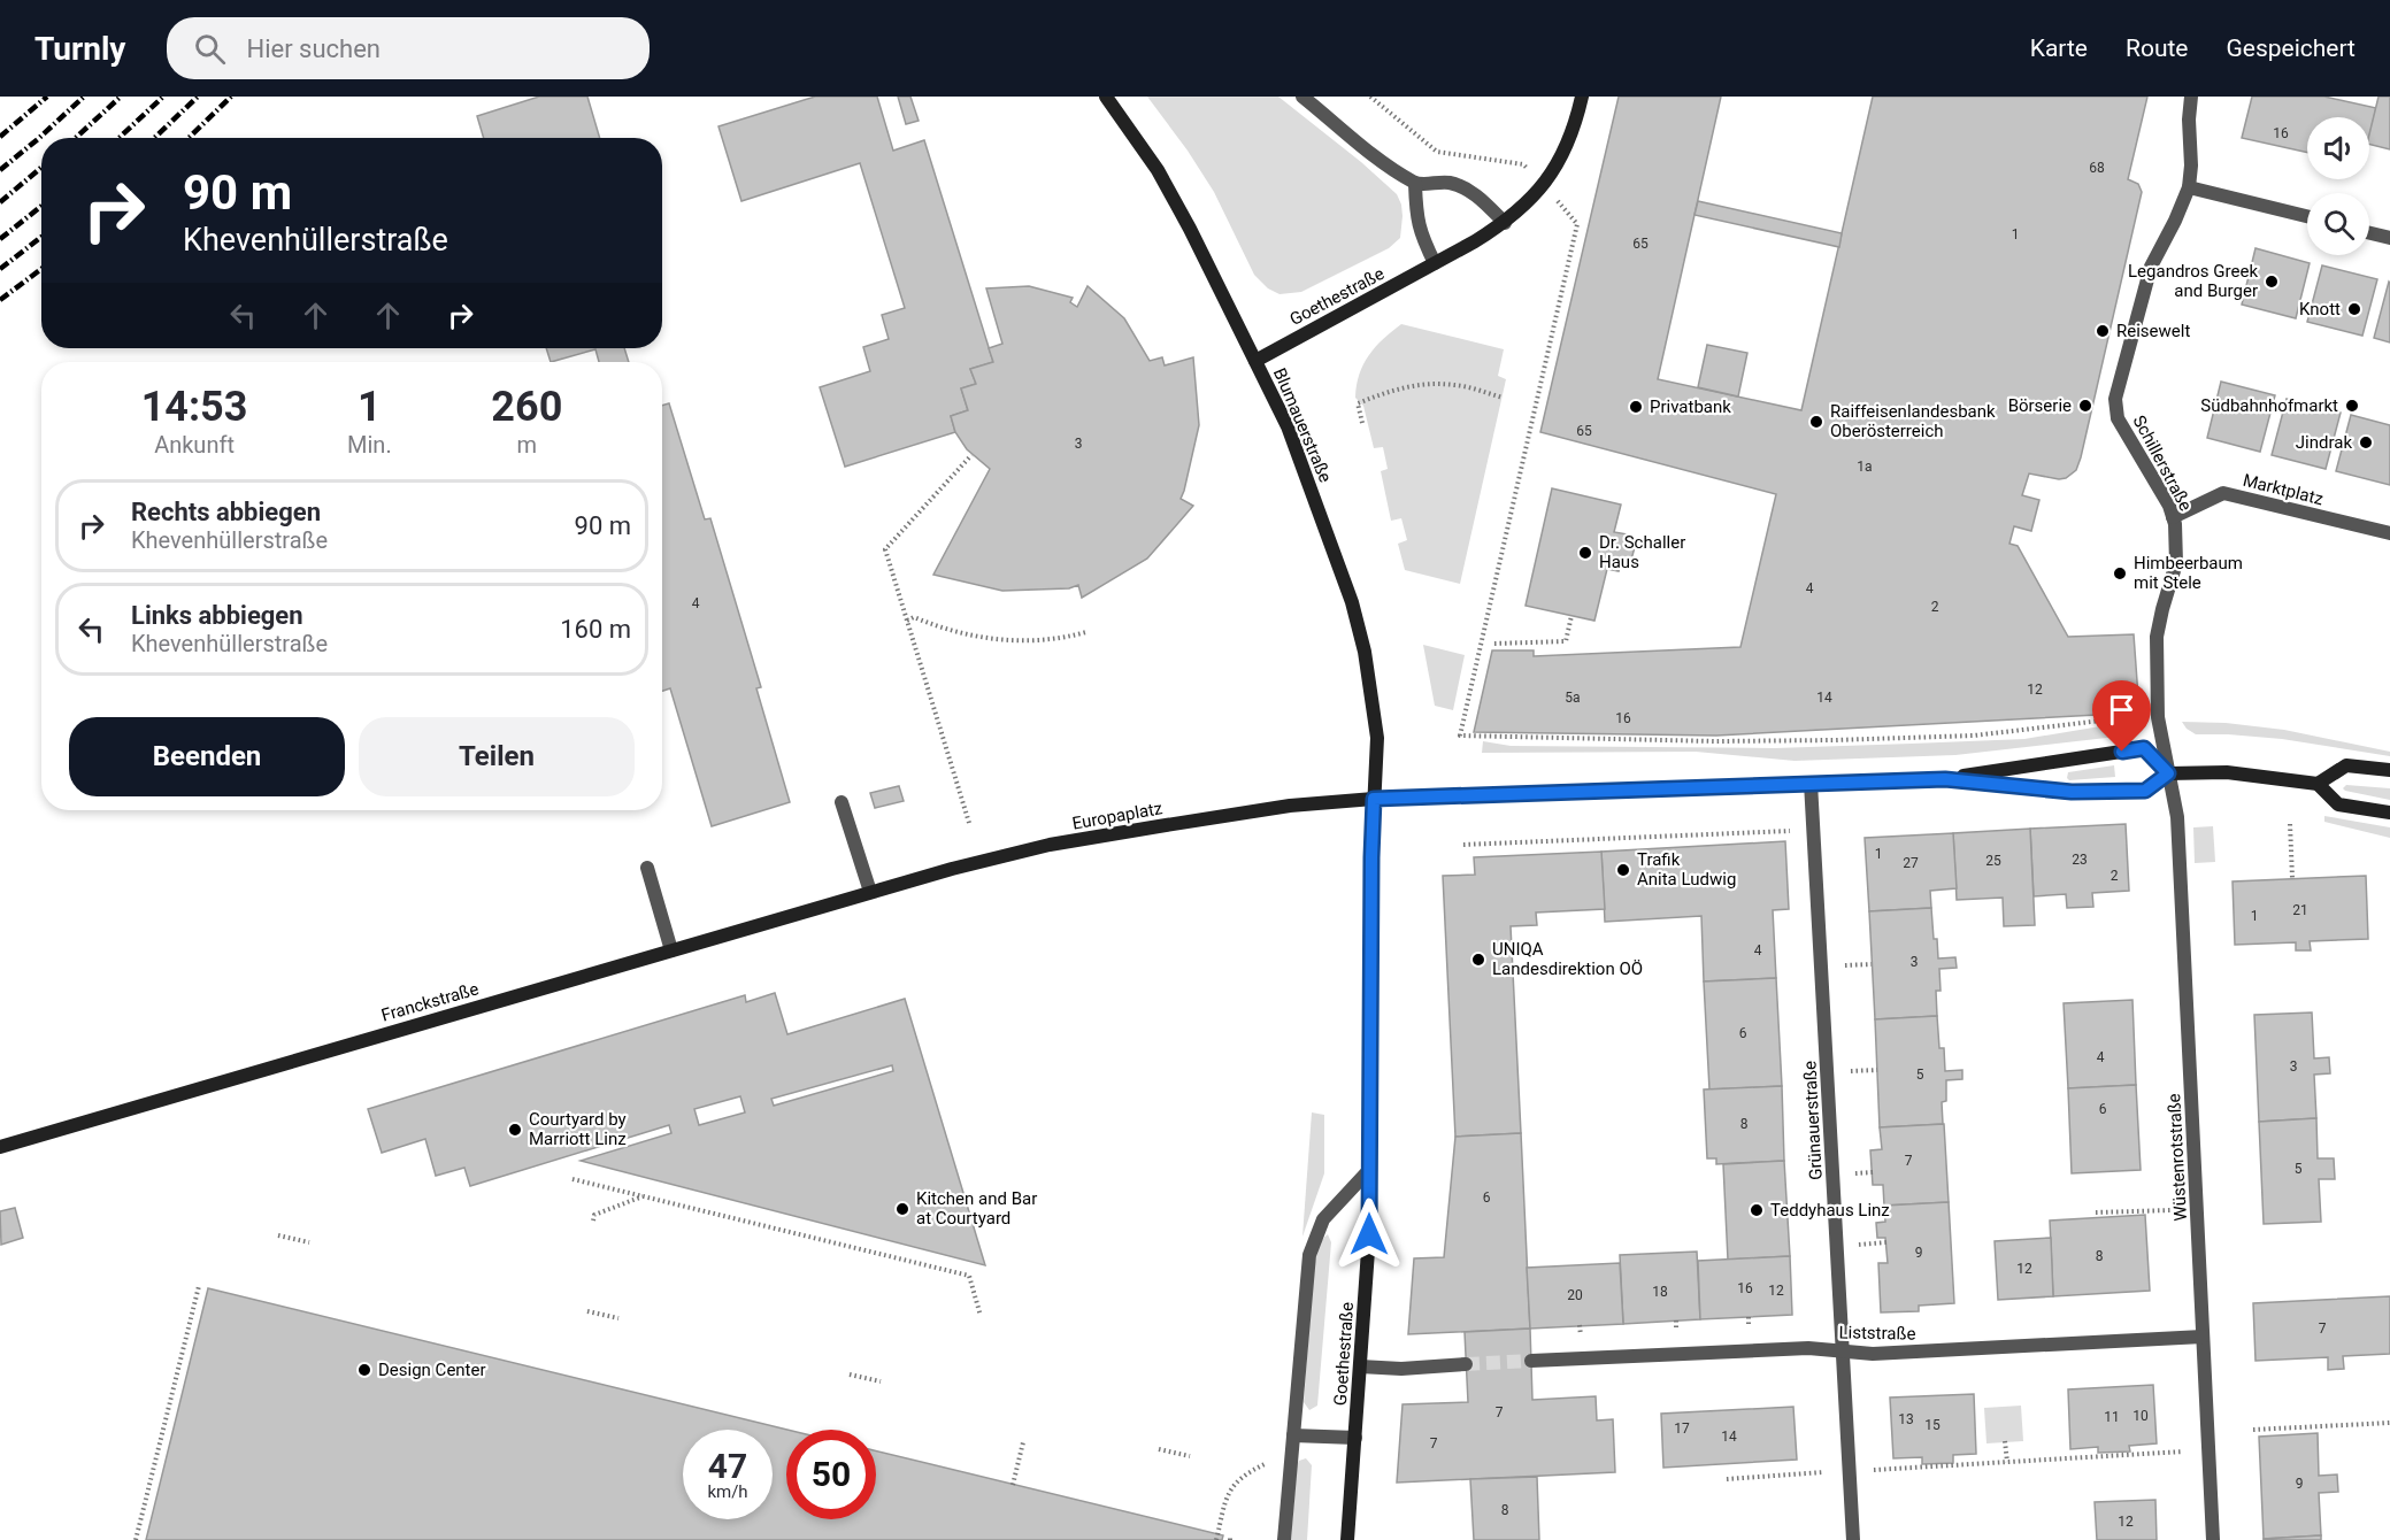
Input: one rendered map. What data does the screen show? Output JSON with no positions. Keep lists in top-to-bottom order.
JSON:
{
  "streets": {
    "main road": [
      "Goethestraße",
      "Blumauerstraße",
      "Europaplatz",
      "Franckstraße"
    ],
    "street": [
      "Schillerstraße",
      "Marktplatz",
      "Grünauerstraße",
      "Wüstenrotstraße",
      "Liststraße"
    ]
  },
  "crossings": [
    ["Goethestraße", "Blumauerstraße"],
    ["Goethestraße", "Europaplatz"],
    ["Blumauerstraße", "Europaplatz"],
    ["Schillerstraße", "Marktplatz"],
    ["Schillerstraße", "Wüstenrotstraße"],
    ["Europaplatz", "Franckstraße"],
    ["Europaplatz", "Grünauerstraße"],
    ["Grünauerstraße", "Liststraße"],
    ["Wüstenrotstraße", "Liststraße"]
  ],
  "places": [
    "Legandros Greek and Burger",
    "Knott",
    "Reisewelt",
    "Börserie",
    "Südbahnhofmarkt",
    "Privatbank",
    "Raiffeisenlandesbank Oberösterreich",
    "Jindrak",
    "Dr. Schaller Haus",
    "Himbeerbaum mit Stele",
    "Trafik Anita Ludwig",
    "UNIQA Landesdirektion OÖ",
    "Courtyard by Marriott Linz",
    "Kitchen and Bar at Courtyard",
    "Teddyhaus Linz",
    "Design Center"
  ],
  "house_numbers": [
    "16",
    "68",
    "1",
    "65",
    "65",
    "3",
    "1a",
    "4",
    "4",
    "2",
    "12",
    "5a",
    "14",
    "16",
    "1",
    "23",
    "25",
    "27",
    "2",
    "21",
    "1",
    "4",
    "3",
    "6",
    "4",
    "3",
    "5",
    "6",
    "8",
    "7",
    "5",
    "6",
    "9",
    "8",
    "12",
    "16",
    "12",
    "18",
    "20",
    "7",
    "7",
    "10",
    "11",
    "13",
    "15",
    "17",
    "14",
    "7",
    "9",
    "8",
    "12"
  ],
  "page": {
    "header": "Turnly",
    "search": "Hier suchen",
    "nav": ["Karte", "Route", "Gespeichert"],
    "turn": ["90 m", "Khevenhüllerstraße"],
    "eta": [
      "14:53",
      "Ankunft",
      "1",
      "Min.",
      "260",
      "m"
    ],
    "list": [
      {
        "name": "Rechts abbiegen",
        "note": "Khevenhüllerstraße",
        "value": "90 m"
      },
      {
        "name": "Links abbiegen",
        "note": "Khevenhüllerstraße",
        "value": "160 m"
      }
    ],
    "buttons": ["Beenden", "Teilen"],
    "speed": "47 km/h",
    "limit": "50"
  }
}
